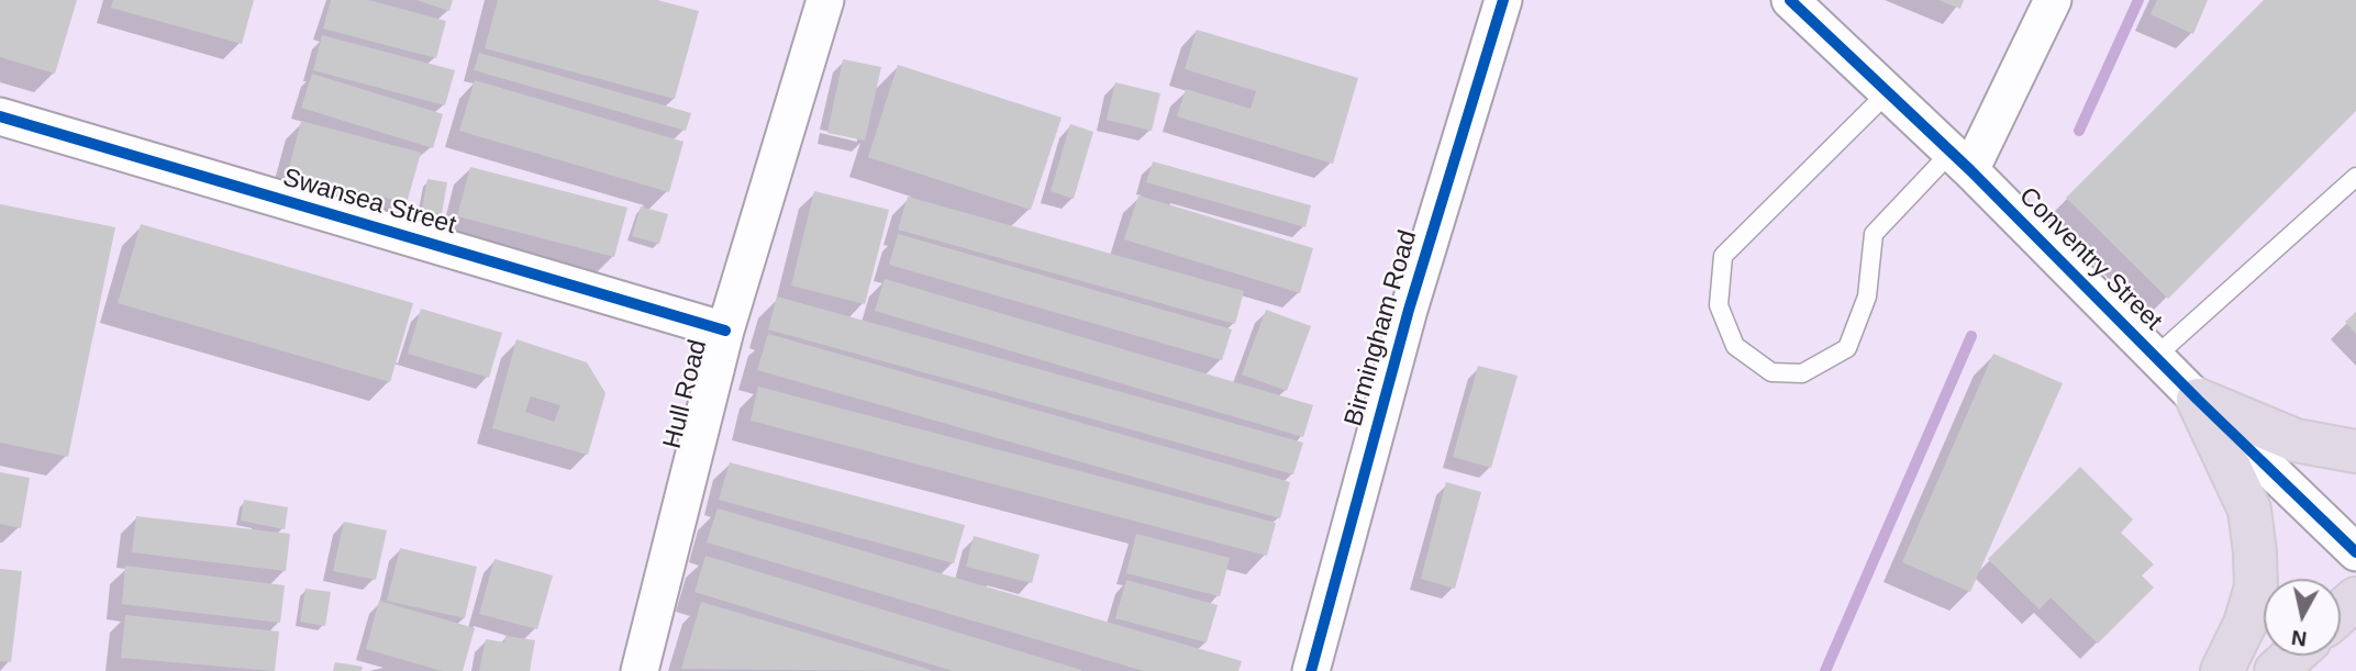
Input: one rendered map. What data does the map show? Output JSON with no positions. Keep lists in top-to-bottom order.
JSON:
{
  "streets": {
    "street": [
      "Swansea Street",
      "Conventry Street",
      "Birmingham Road",
      "Hull Road"
    ]
  },
  "crossings": [
    ["Swansea Street", "Hull Road"]
  ],
  "north": "bottom"
}
